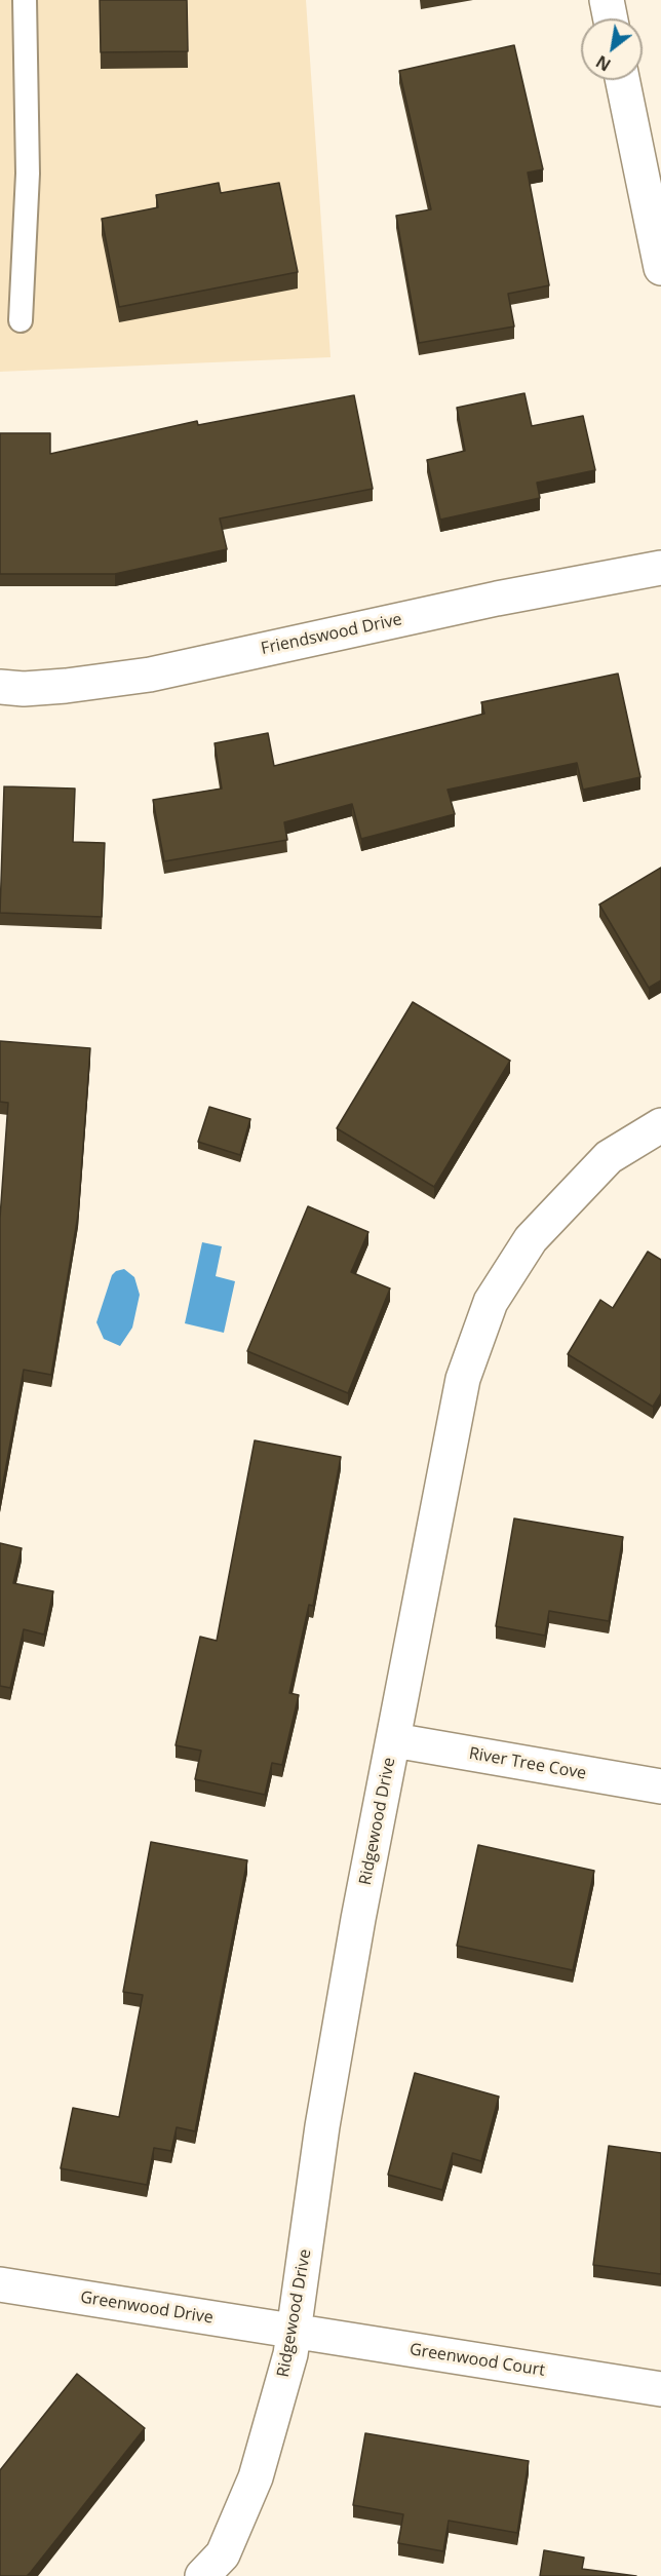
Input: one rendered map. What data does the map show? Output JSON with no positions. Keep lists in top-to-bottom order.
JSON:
{
  "streets": {
    "street": [
      "Friendswood Drive",
      "River Tree Cove",
      "Ridgewood Drive",
      "Greenwood Drive",
      "Greenwood Court"
    ]
  },
  "crossings": [
    ["River Tree Cove", "Ridgewood Drive"],
    ["Ridgewood Drive", "Greenwood Drive"],
    ["Ridgewood Drive", "Greenwood Court"],
    ["Greenwood Drive", "Greenwood Court"]
  ],
  "north": "bottom left"
}
